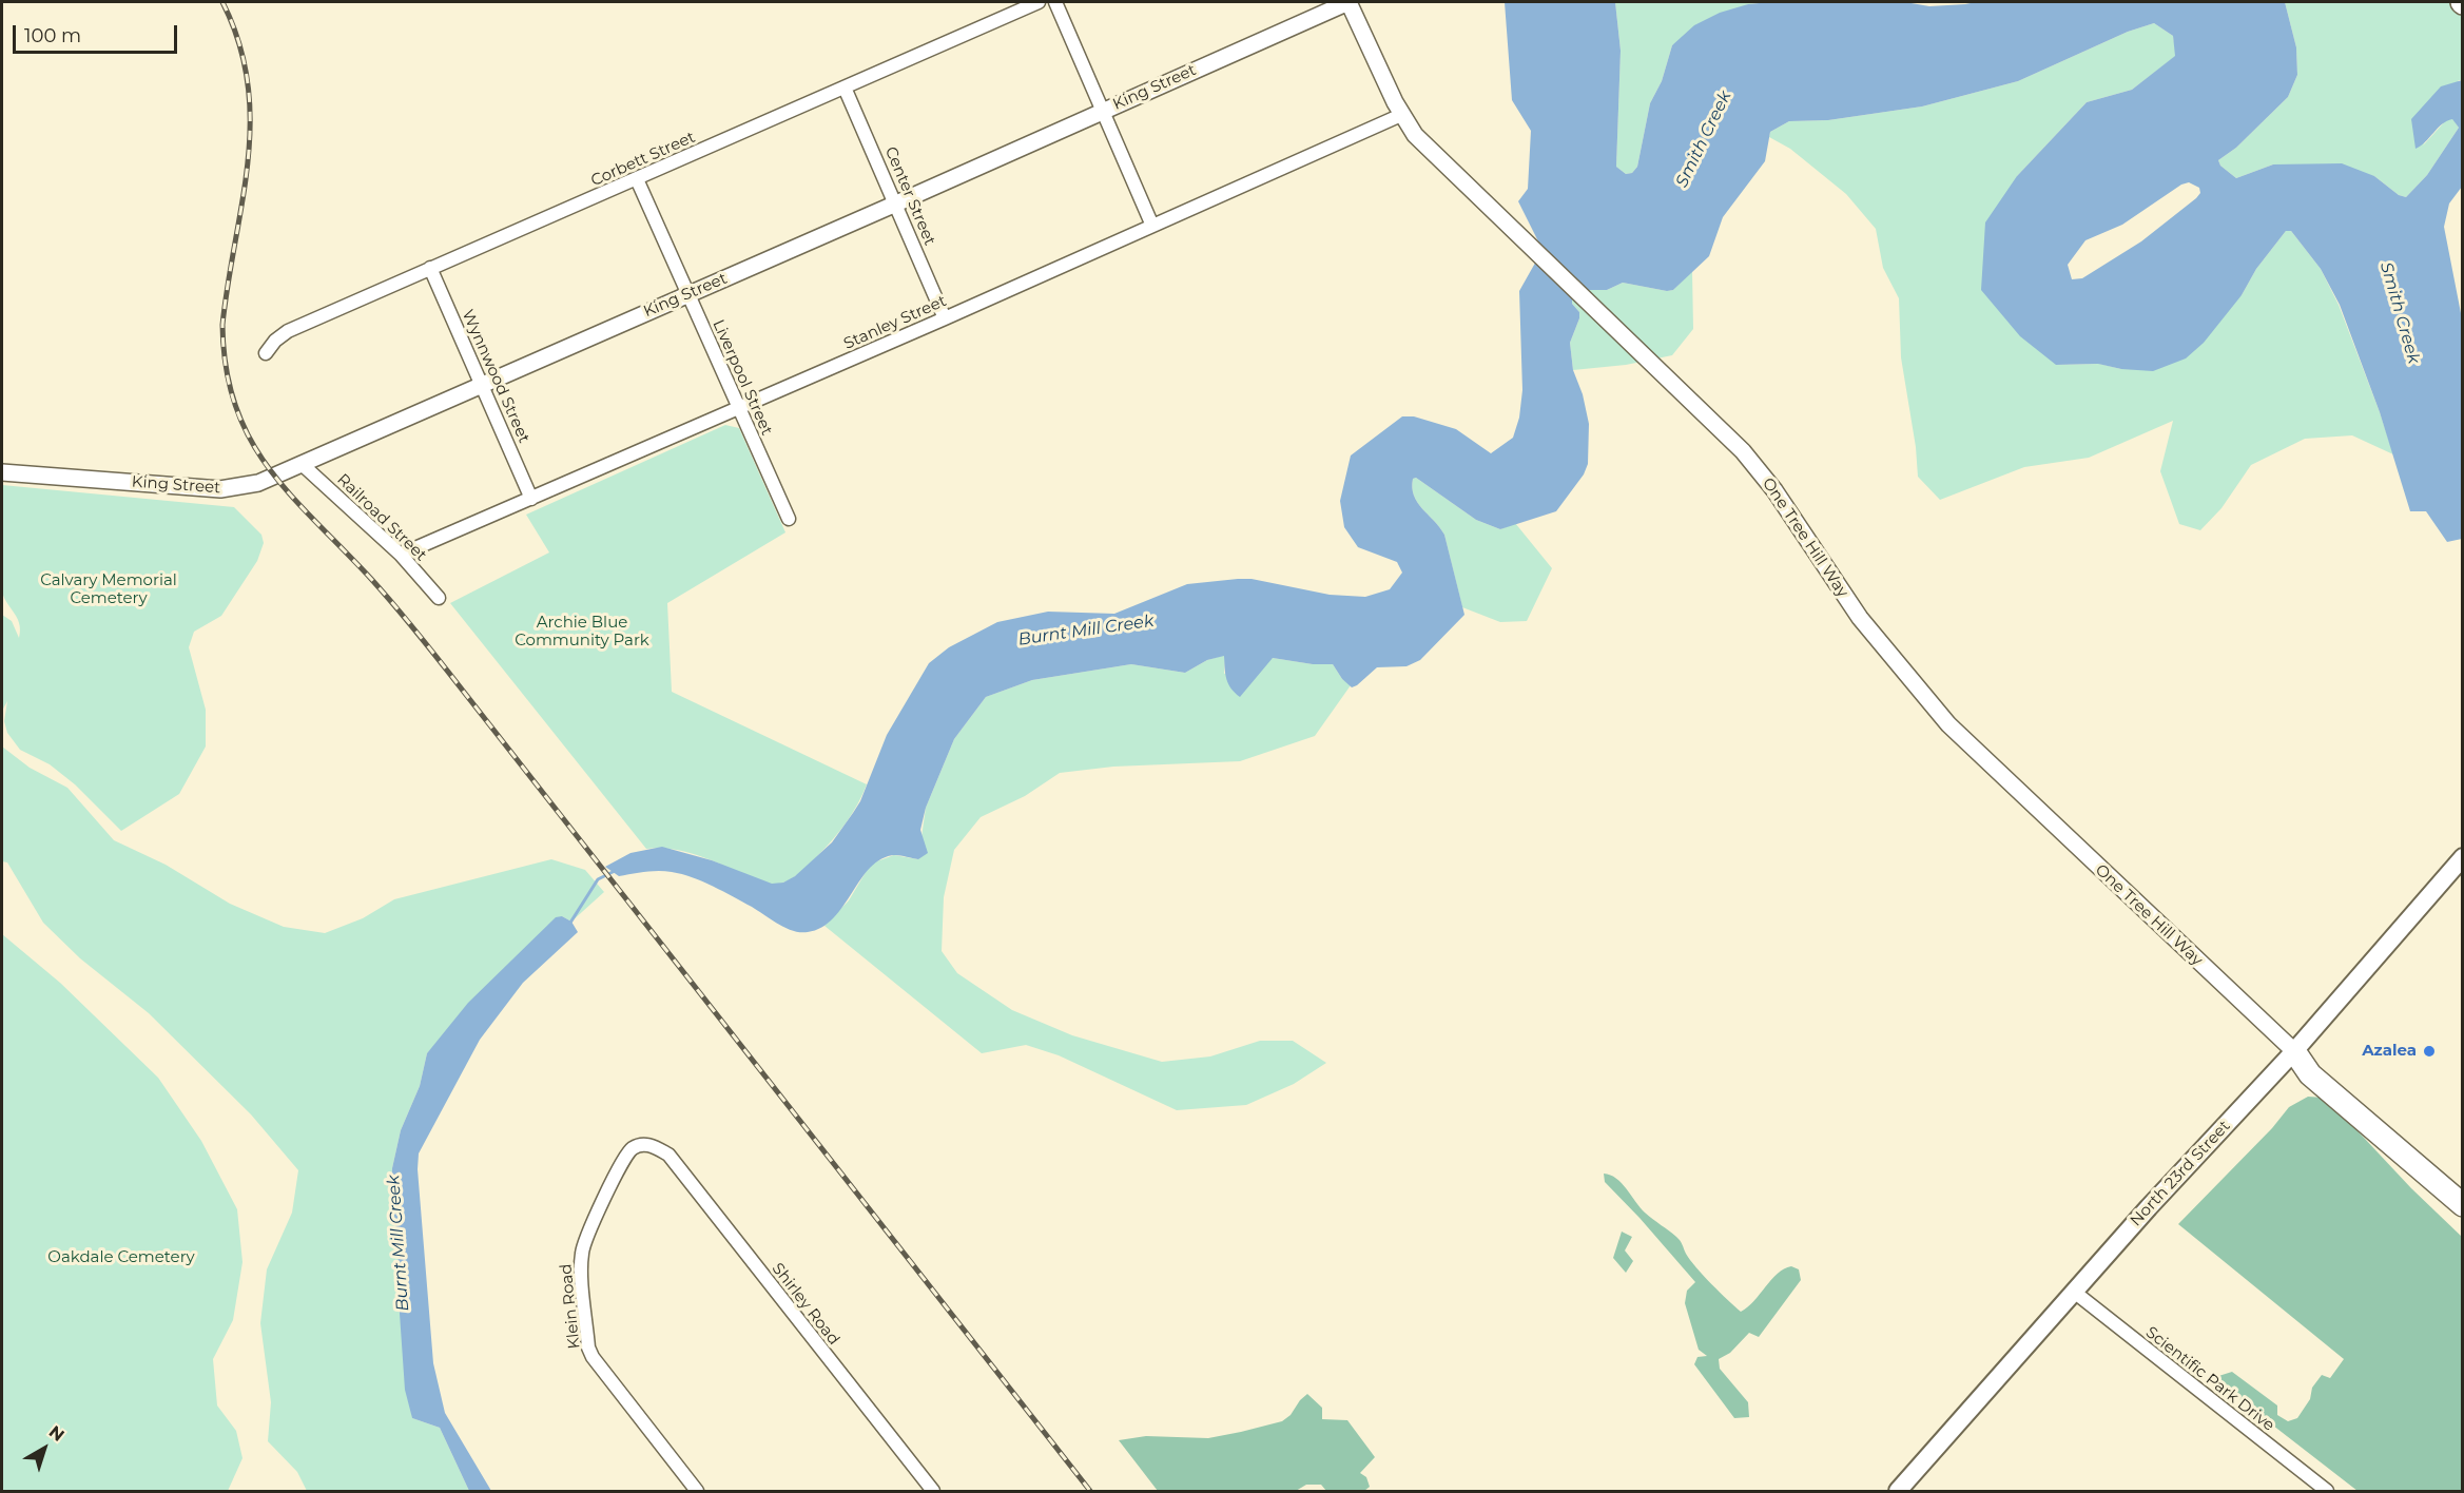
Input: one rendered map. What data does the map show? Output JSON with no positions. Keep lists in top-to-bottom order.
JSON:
{
  "streets": {
    "main road": ["North 23rd Street"],
    "street": [
      "King Street",
      "Corbett Street",
      "Center Street",
      "Stanley Street",
      "Wynnwood Street",
      "Liverpool Street",
      "Railroad Street",
      "One Tree Hill Way",
      "Shirley Road",
      "Klein Road",
      "Scientific Park Drive"
    ]
  },
  "crossings": [
    ["King Street", "Center Street"],
    ["King Street", "Wynnwood Street"],
    ["King Street", "Liverpool Street"],
    ["King Street", "Railroad Street"],
    ["King Street", "One Tree Hill Way"],
    ["Corbett Street", "Center Street"],
    ["Corbett Street", "Wynnwood Street"],
    ["Corbett Street", "Liverpool Street"],
    ["Center Street", "Stanley Street"],
    ["Stanley Street", "Wynnwood Street"],
    ["Stanley Street", "Liverpool Street"],
    ["Stanley Street", "Railroad Street"],
    ["Stanley Street", "One Tree Hill Way"],
    ["One Tree Hill Way", "North 23rd Street"],
    ["North 23rd Street", "Scientific Park Drive"],
    ["Shirley Road", "Klein Road"]
  ],
  "water": ["Smith Creek", "Burnt Mill Creek"],
  "parks": ["Calvary Memorial Cemetery", "Archie Blue Community Park", "Oakdale Cemetery"],
  "places": ["Azalea"],
  "scale_bar": "100 m",
  "north": "top right"
}
